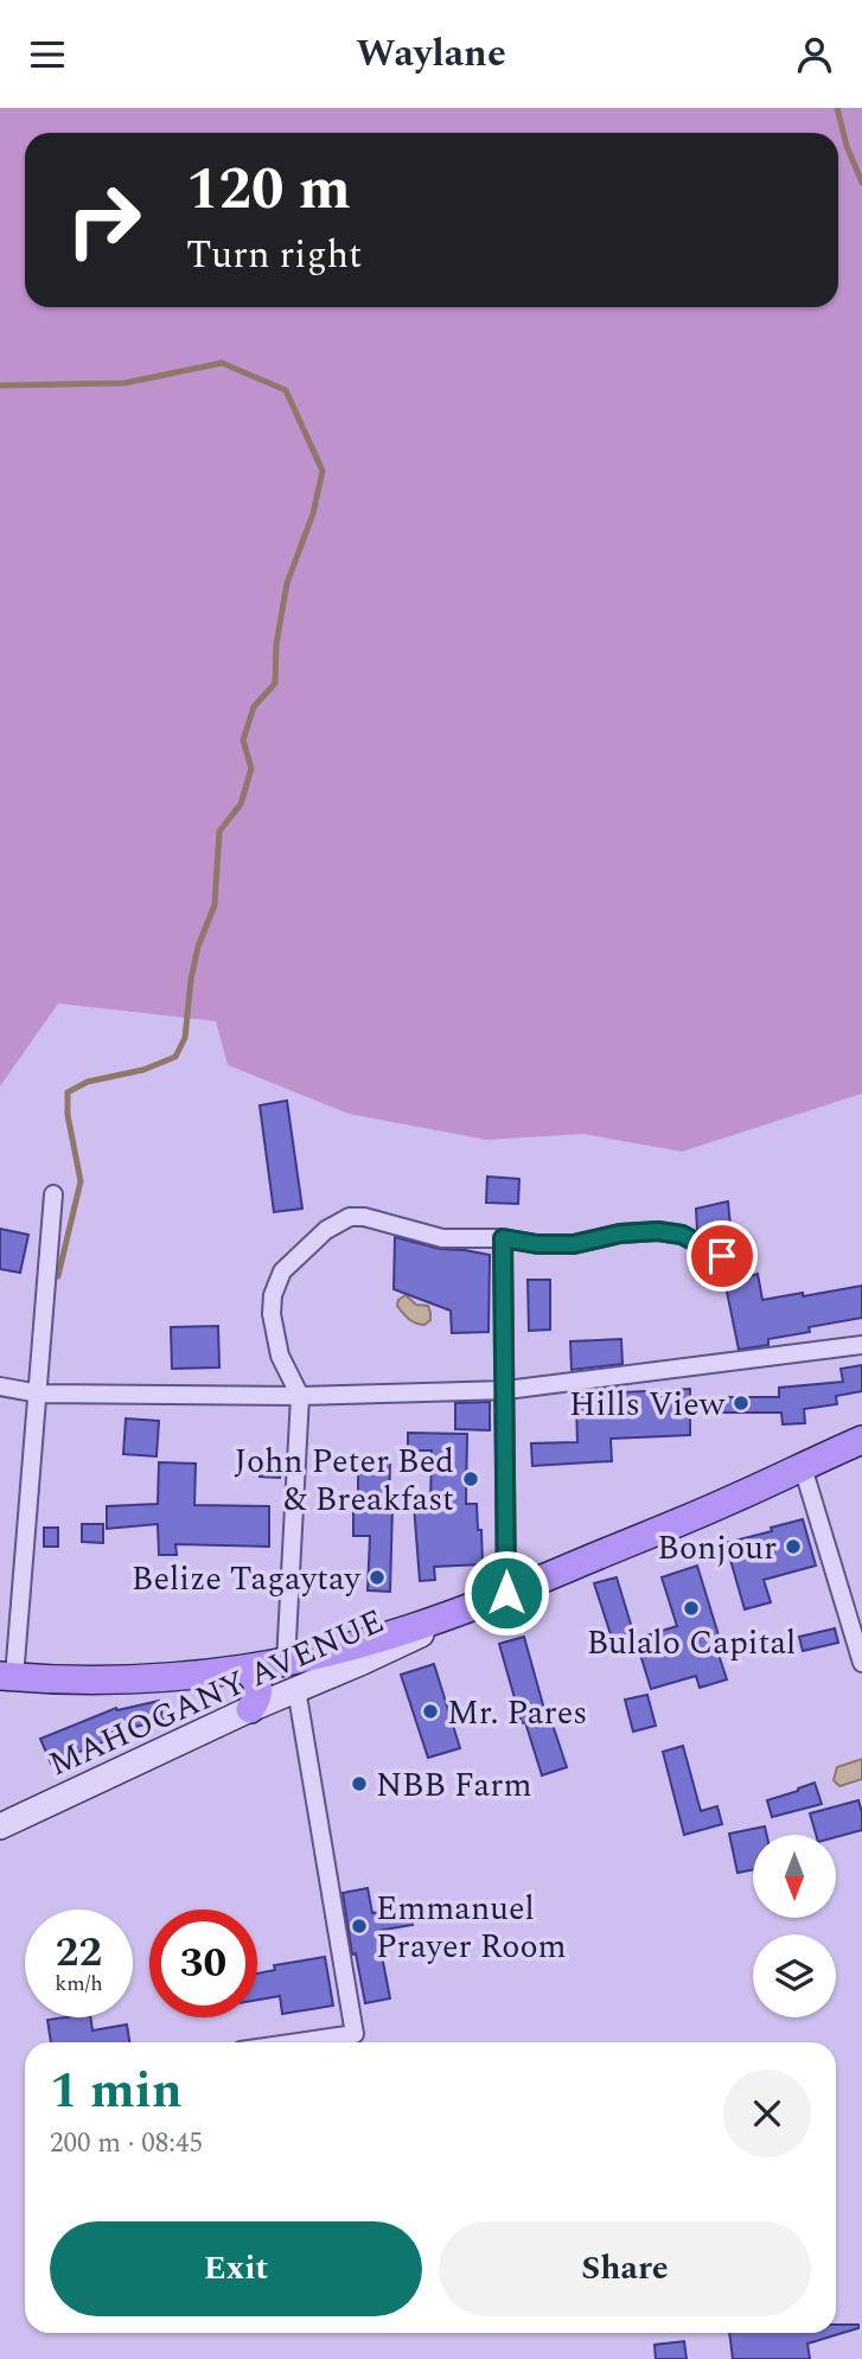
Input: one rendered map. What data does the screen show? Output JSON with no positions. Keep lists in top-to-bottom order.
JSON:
{
  "streets": {
    "main road": ["MAHOGANY AVENUE"]
  },
  "places": [
    "Hills View",
    "John Peter Bed & Breakfast",
    "Bonjour",
    "Belize Tagaytay",
    "Bulalo Capital",
    "Mr. Pares",
    "NBB Farm",
    "Emmanuel Prayer Room"
  ],
  "north": "bottom",
  "page": {
    "header": "Waylane",
    "turn": ["120 m", "Turn right"],
    "speed": "22 km/h",
    "limit": "30",
    "heading": ["1 min", "200 m · 08:45"],
    "buttons": ["Exit", "Share"]
  }
}
